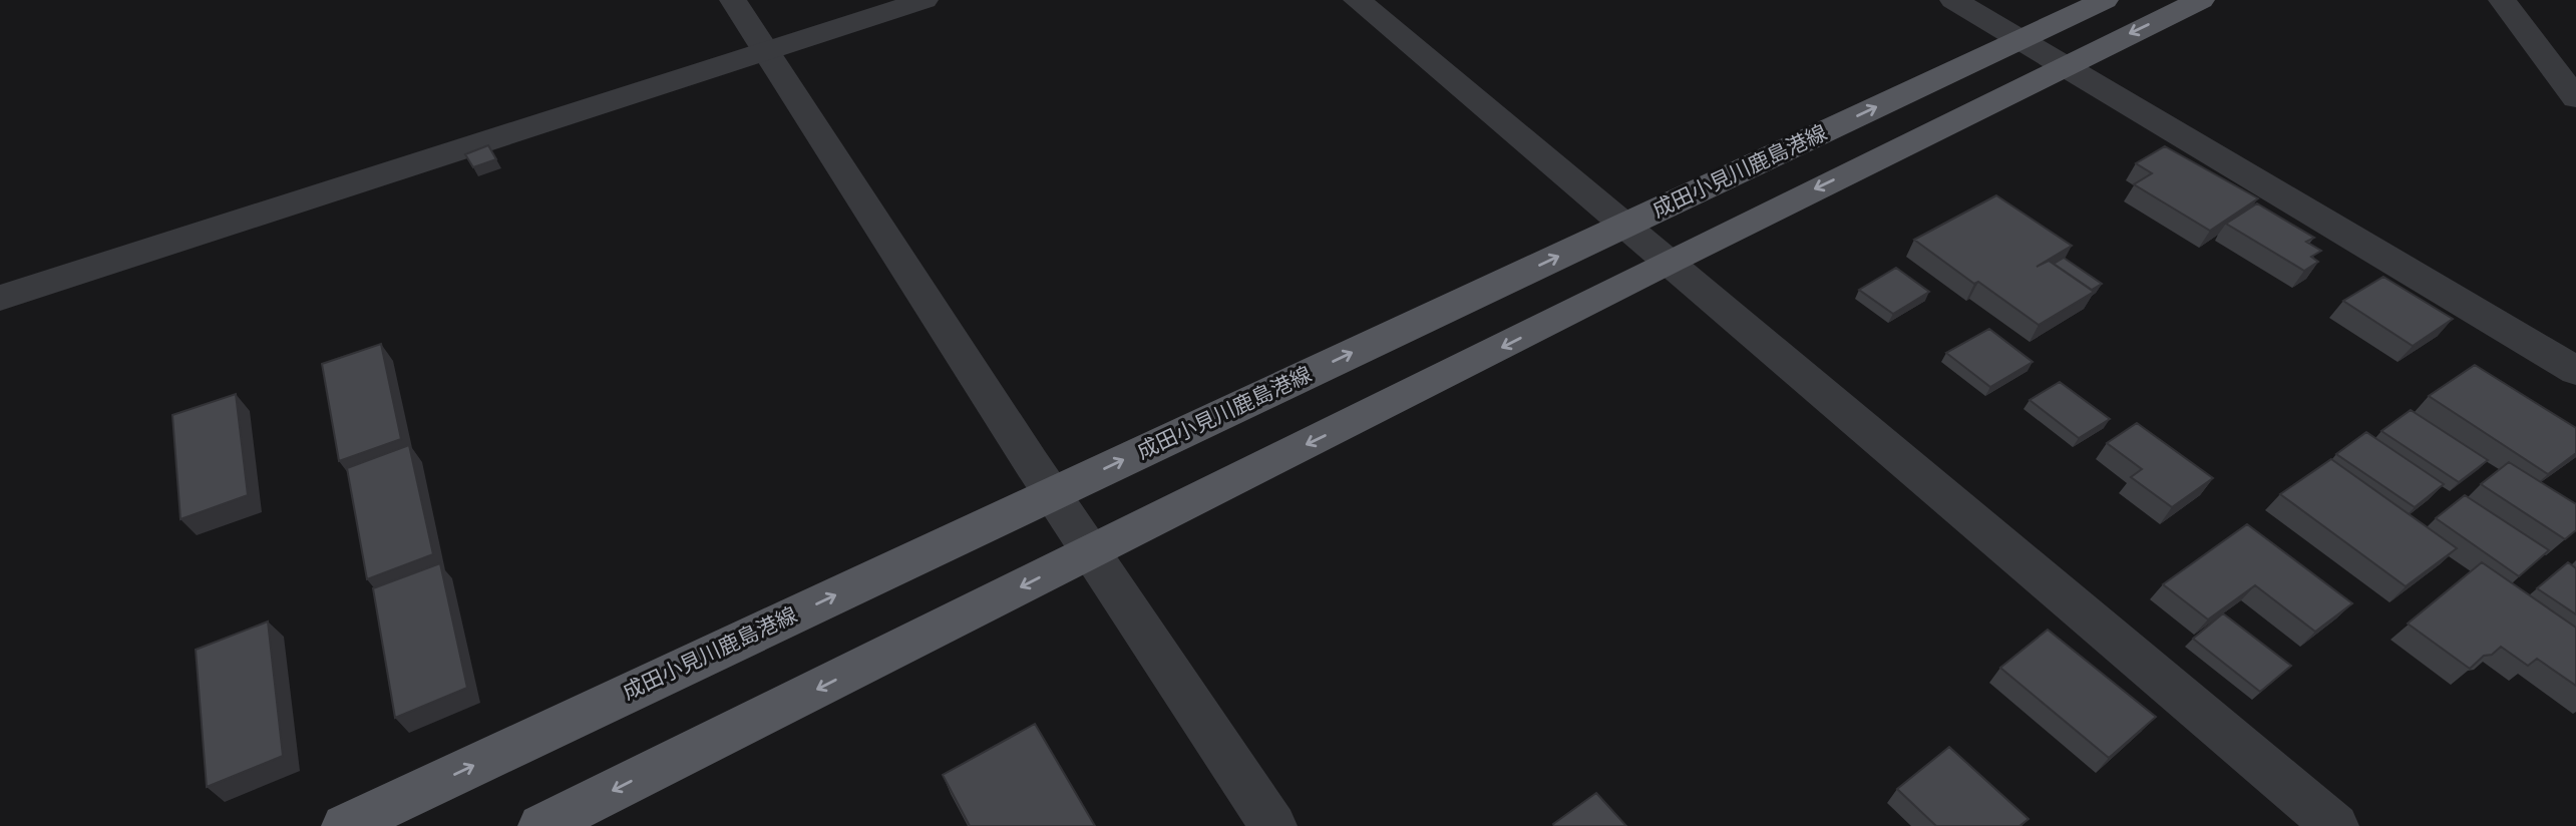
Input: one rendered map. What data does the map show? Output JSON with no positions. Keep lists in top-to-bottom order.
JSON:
{
  "streets": {
    "main road": ["成田小見川鹿島港線"]
  }
}
